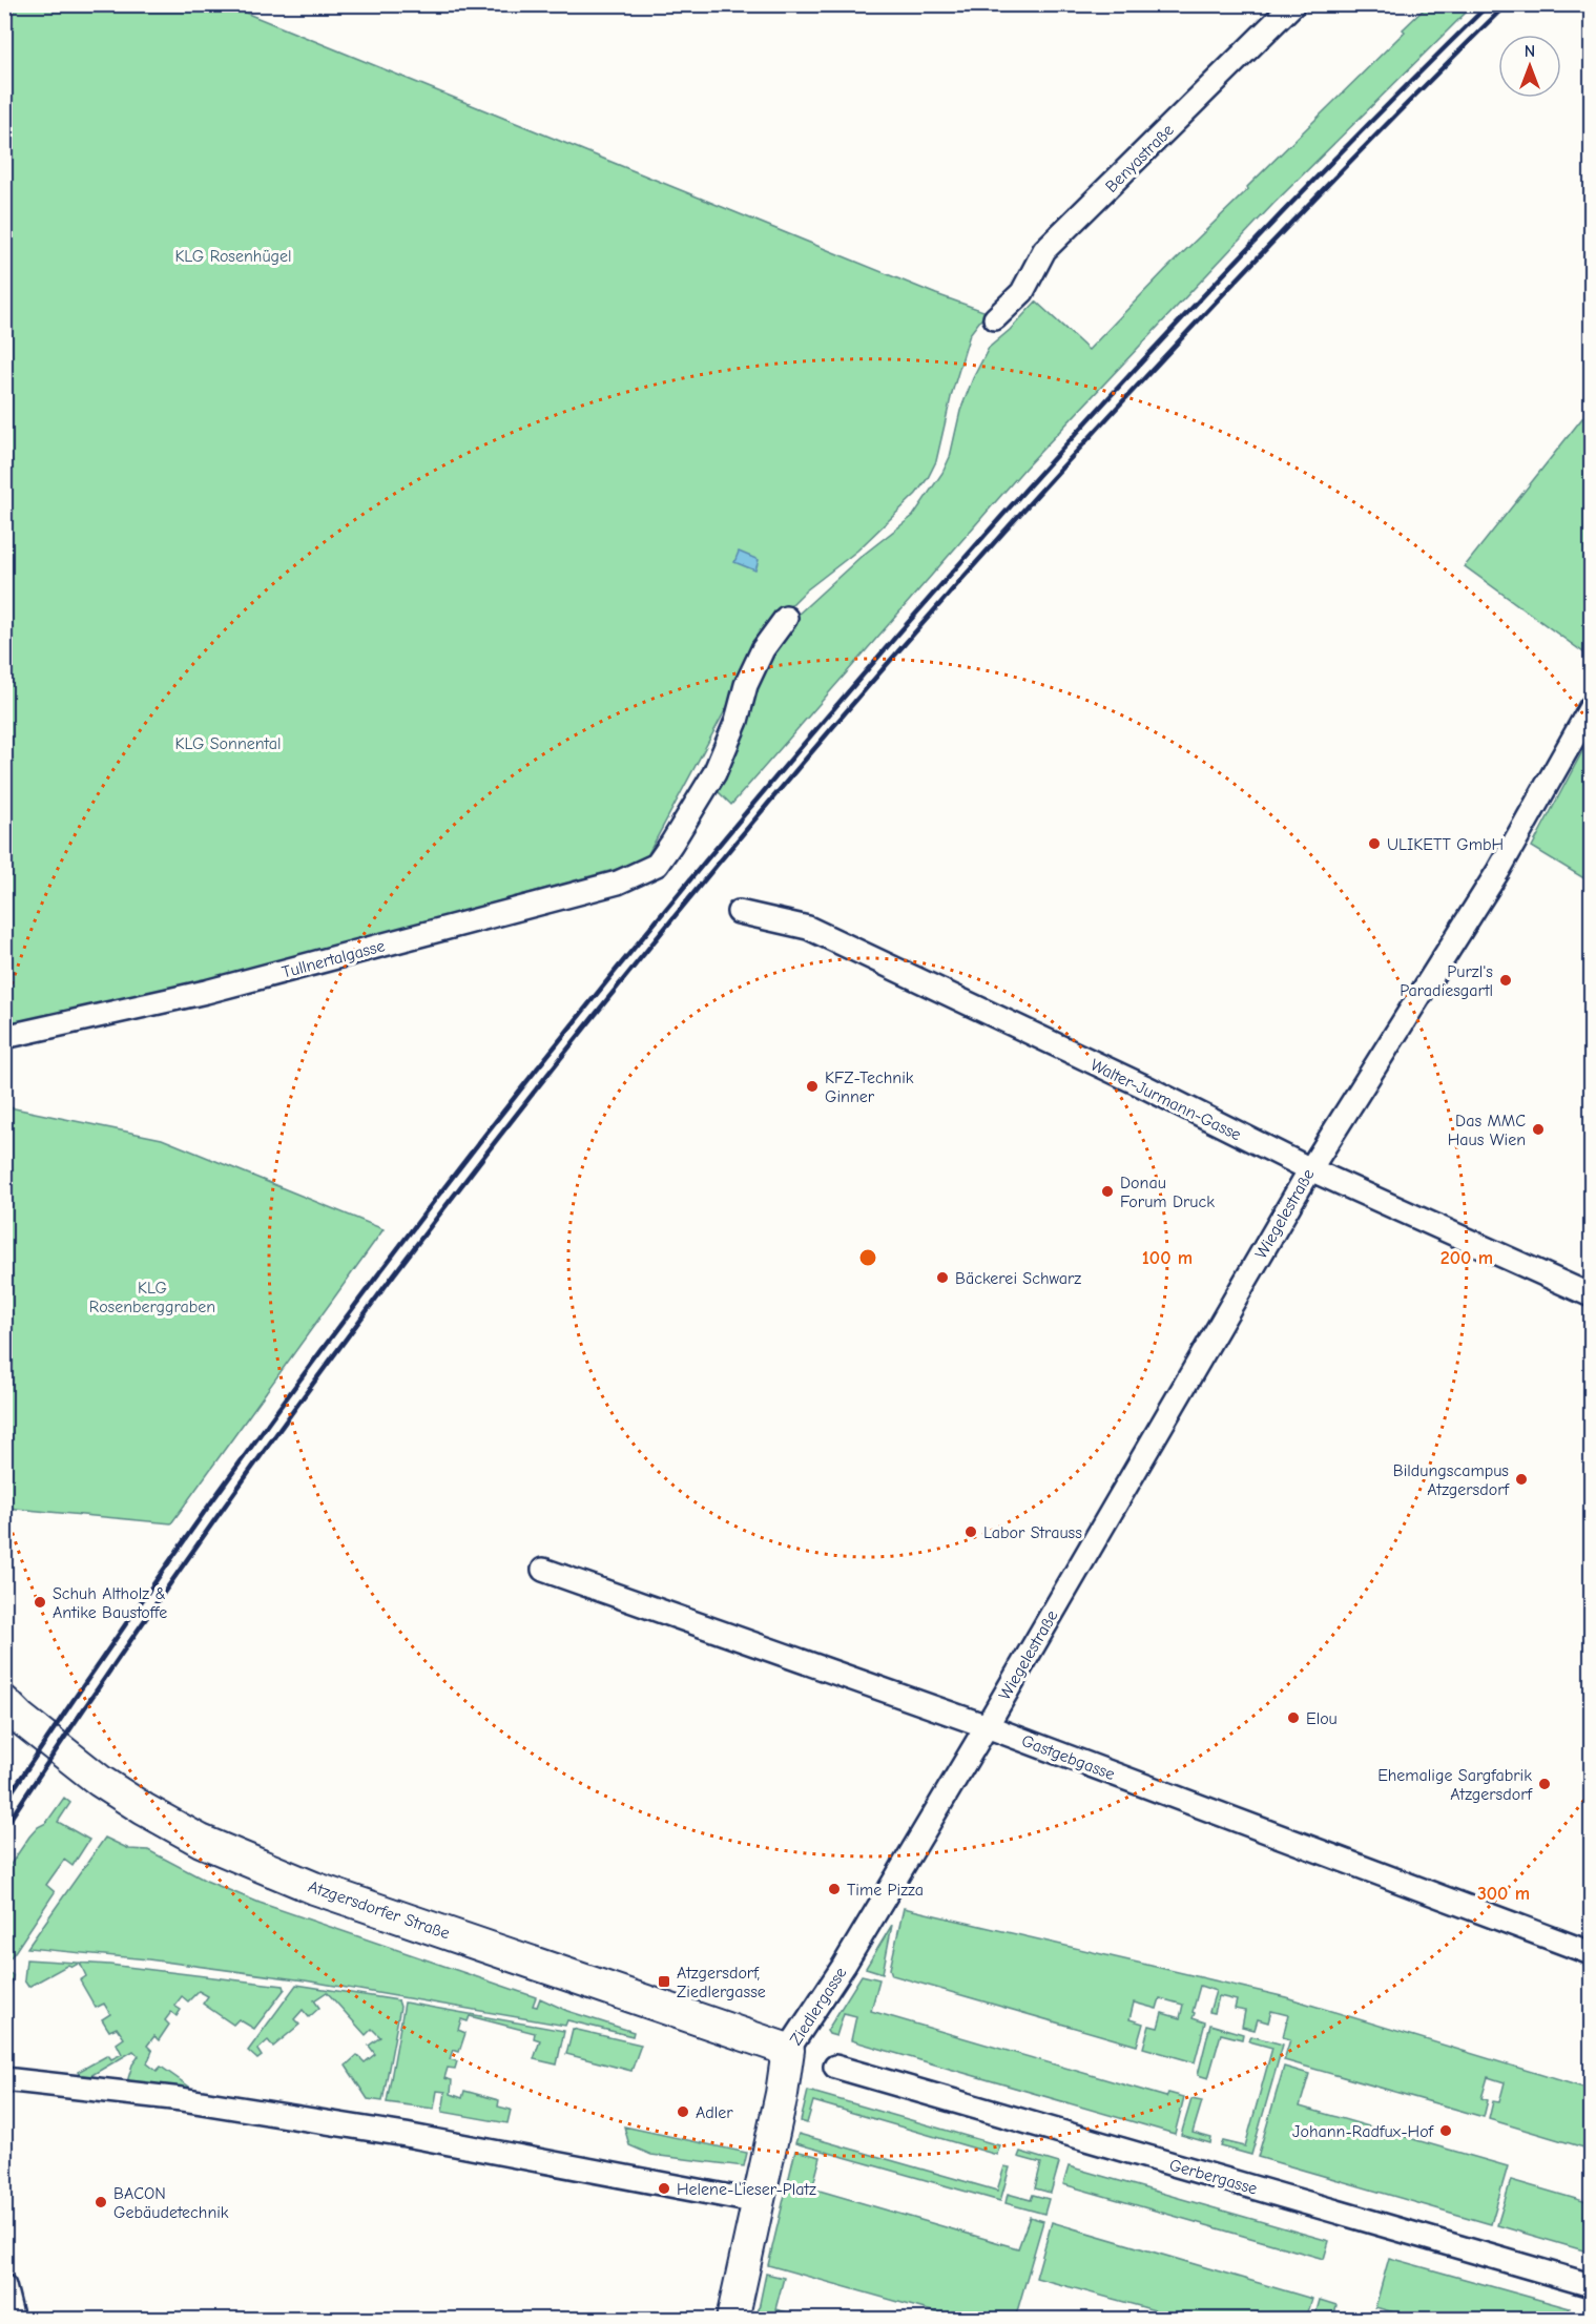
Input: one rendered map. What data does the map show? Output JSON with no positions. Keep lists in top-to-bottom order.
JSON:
{
  "streets": {
    "street": [
      "Benyastraße",
      "Tullnertalgasse",
      "Walter-Jurmann-Gasse",
      "Wiegelestraße",
      "Gastgebgasse",
      "Atzgersdorfer Straße",
      "Ziedlergasse",
      "Gerbergasse"
    ]
  },
  "crossings": [
    ["Walter-Jurmann-Gasse", "Wiegelestraße"],
    ["Wiegelestraße", "Gastgebgasse"],
    ["Wiegelestraße", "Ziedlergasse"],
    ["Gastgebgasse", "Ziedlergasse"],
    ["Atzgersdorfer Straße", "Ziedlergasse"]
  ],
  "parks": ["KLG Rosenhügel", "KLG Sonnental", "KLG Rosenberggraben"],
  "places": {
    "other": [
      "ULIKETT GmbH",
      "Purzl's Paradiesgartl",
      "KFZ-Technik Ginner",
      "Das MMC Haus Wien",
      "Donau Forum Druck",
      "Bäckerei Schwarz",
      "Bildungscampus Atzgersdorf",
      "Labor Strauss",
      "Schuh Altholz & Antike Baustoffe",
      "Elou",
      "Ehemalige Sargfabrik Atzgersdorf",
      "Time Pizza",
      "Adler",
      "Johann-Radfux-Hof",
      "Helene-Lieser-Platz",
      "BACON Gebäudetechnik"
    ],
    "transit": ["Atzgersdorf, Ziedlergasse"]
  },
  "north": "top",
  "rings": ["100 m", "200 m", "300 m"]
}
